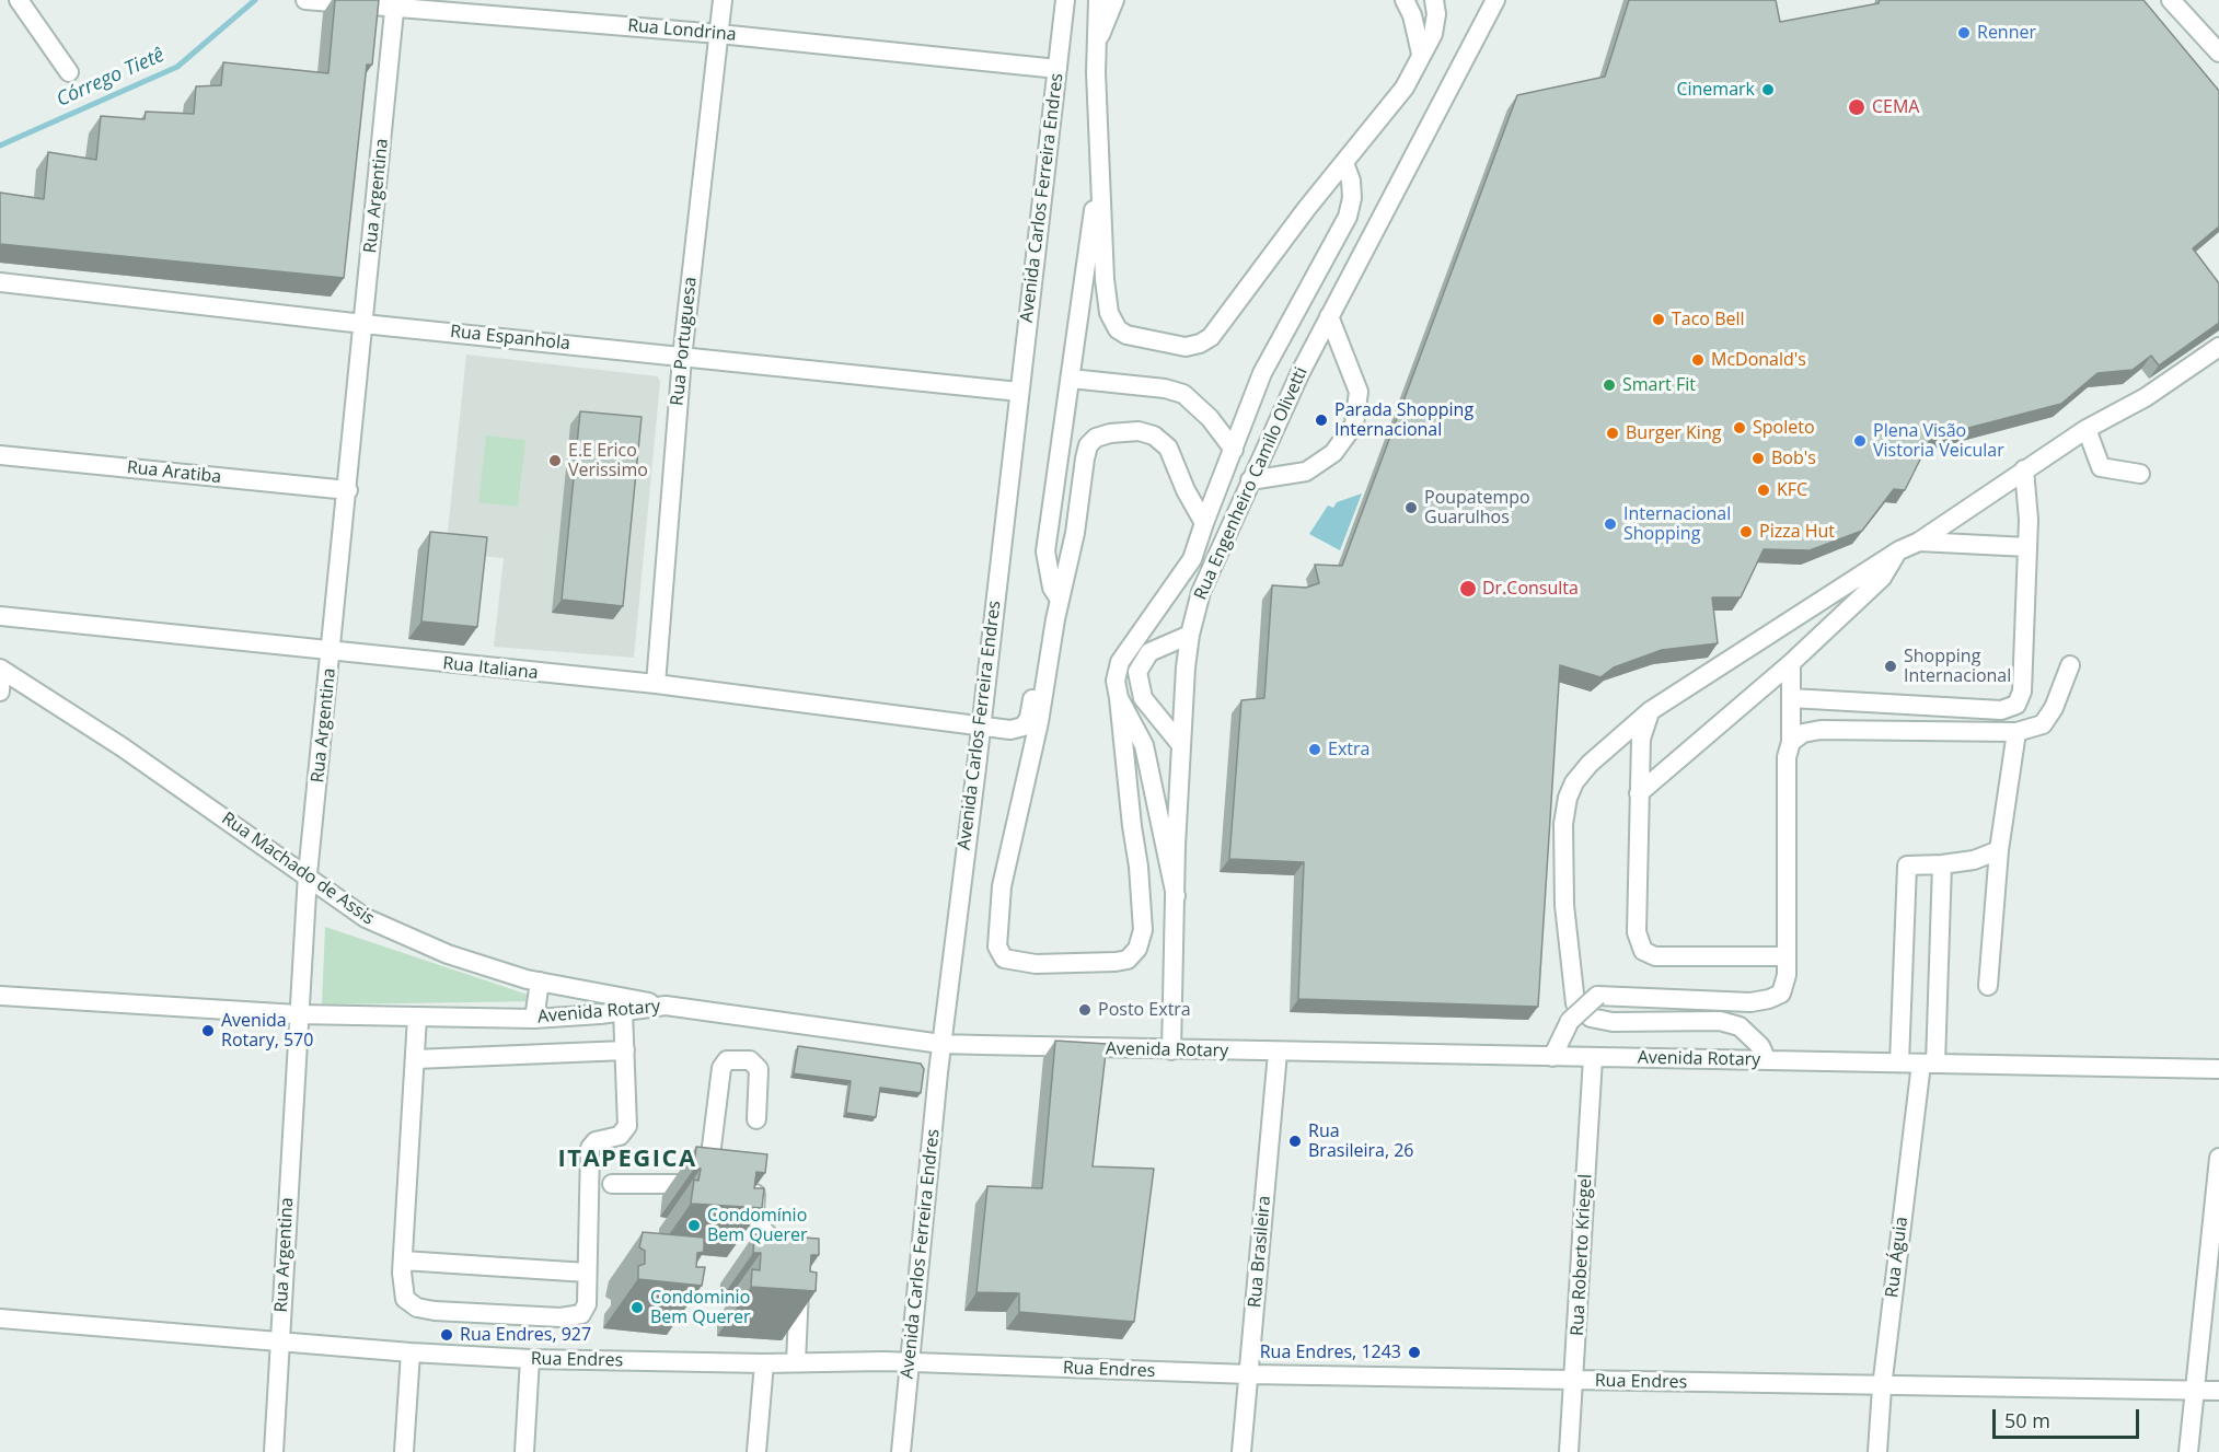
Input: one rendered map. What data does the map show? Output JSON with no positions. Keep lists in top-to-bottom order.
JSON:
{
  "streets": {
    "street": [
      "Rua Londrina",
      "Rua Argentina",
      "Avenida Carlos Ferreira Endres",
      "Rua Espanhola",
      "Rua Portuguesa",
      "Rua Aratiba",
      "Rua Engenheiro Camilo Olivetti",
      "Rua Italiana",
      "Rua Machado de Assis",
      "Avenida Rotary",
      "Rua Brasileira",
      "Rua Roberto Kriegel",
      "Rua Águia",
      "Rua Endres"
    ]
  },
  "crossings": [
    ["Rua Londrina", "Rua Argentina"],
    ["Rua Londrina", "Avenida Carlos Ferreira Endres"],
    ["Rua Londrina", "Rua Portuguesa"],
    ["Rua Argentina", "Rua Espanhola"],
    ["Rua Argentina", "Rua Aratiba"],
    ["Rua Argentina", "Rua Italiana"],
    ["Rua Argentina", "Rua Machado de Assis"],
    ["Rua Argentina", "Avenida Rotary"],
    ["Rua Argentina", "Rua Endres"],
    ["Avenida Carlos Ferreira Endres", "Rua Espanhola"],
    ["Avenida Carlos Ferreira Endres", "Rua Italiana"],
    ["Avenida Carlos Ferreira Endres", "Avenida Rotary"],
    ["Avenida Carlos Ferreira Endres", "Rua Endres"],
    ["Rua Espanhola", "Rua Portuguesa"],
    ["Rua Portuguesa", "Rua Italiana"],
    ["Rua Engenheiro Camilo Olivetti", "Avenida Rotary"],
    ["Rua Machado de Assis", "Avenida Rotary"],
    ["Avenida Rotary", "Rua Brasileira"],
    ["Avenida Rotary", "Rua Roberto Kriegel"],
    ["Avenida Rotary", "Rua Águia"],
    ["Rua Brasileira", "Rua Endres"],
    ["Rua Roberto Kriegel", "Rua Endres"],
    ["Rua Águia", "Rua Endres"]
  ],
  "districts": ["ITAPEGICA"],
  "water": ["Córrego Tietê"],
  "places": [
    "Renner",
    "Cinemark",
    "CEMA",
    "Taco Bell",
    "McDonald's",
    "Smart Fit",
    "Parada Shopping Internacional",
    "Spoleto",
    "Burger King",
    "Plena Visão Vistoria Veicular",
    "Bob's",
    "E.E Erico Verissimo",
    "KFC",
    "Poupatempo Guarulhos",
    "Internacional Shopping",
    "Pizza Hut",
    "Dr.Consulta",
    "Shopping Internacional",
    "Extra",
    "Posto Extra",
    "Avenida Rotary, 570",
    "Rua Brasileira, 26",
    "Condomínio Bem Querer",
    "Condominio Bem Querer",
    "Rua Endres, 927",
    "Rua Endres, 1243"
  ],
  "scale_bar": "50 m"
}
